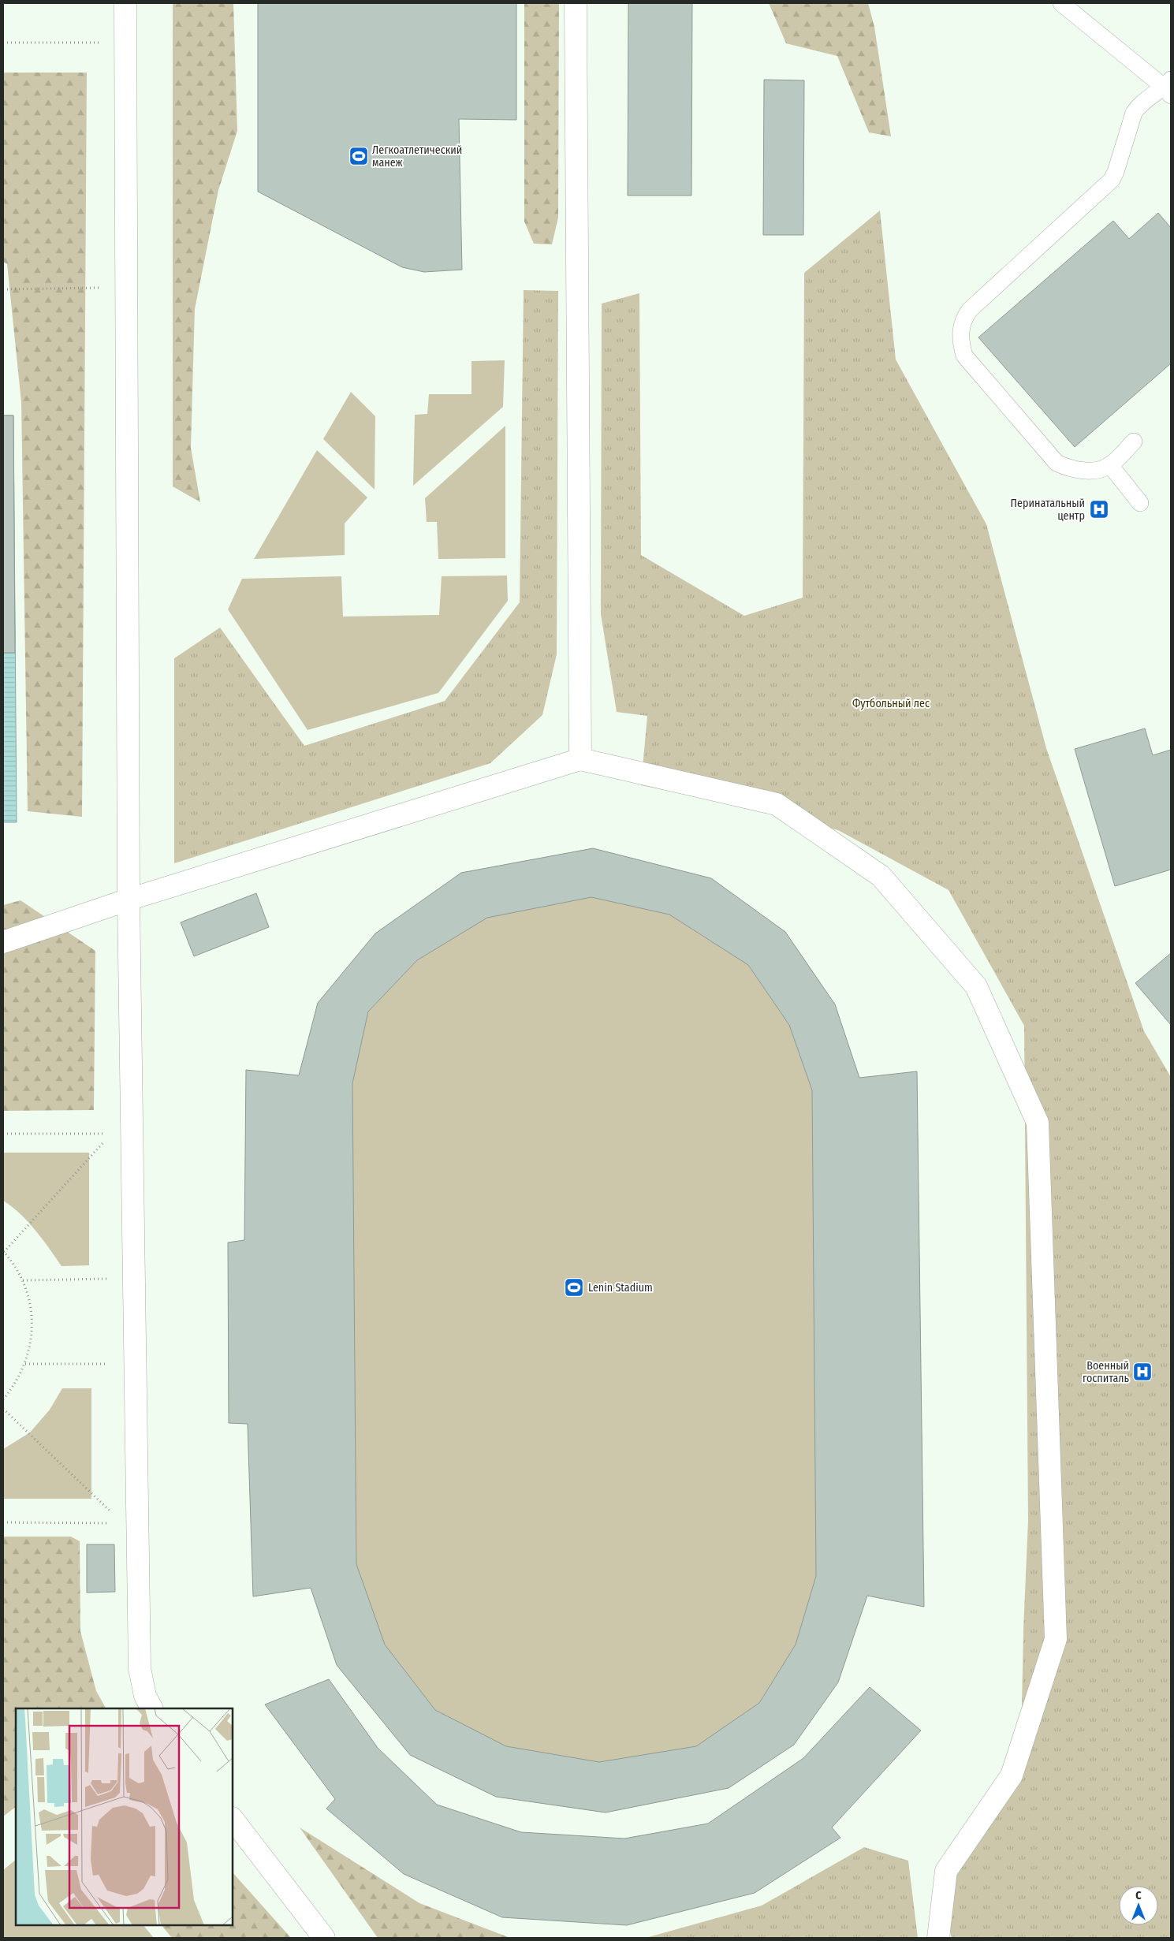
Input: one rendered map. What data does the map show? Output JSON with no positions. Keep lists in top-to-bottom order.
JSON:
{
  "parks": ["Футбольный лес"],
  "places": {
    "sports": ["Легкоатлетический манеж", "Lenin Stadium"],
    "hospital": ["Перинатальный центр", "Военный госпиталь"]
  },
  "north": "top"
}
